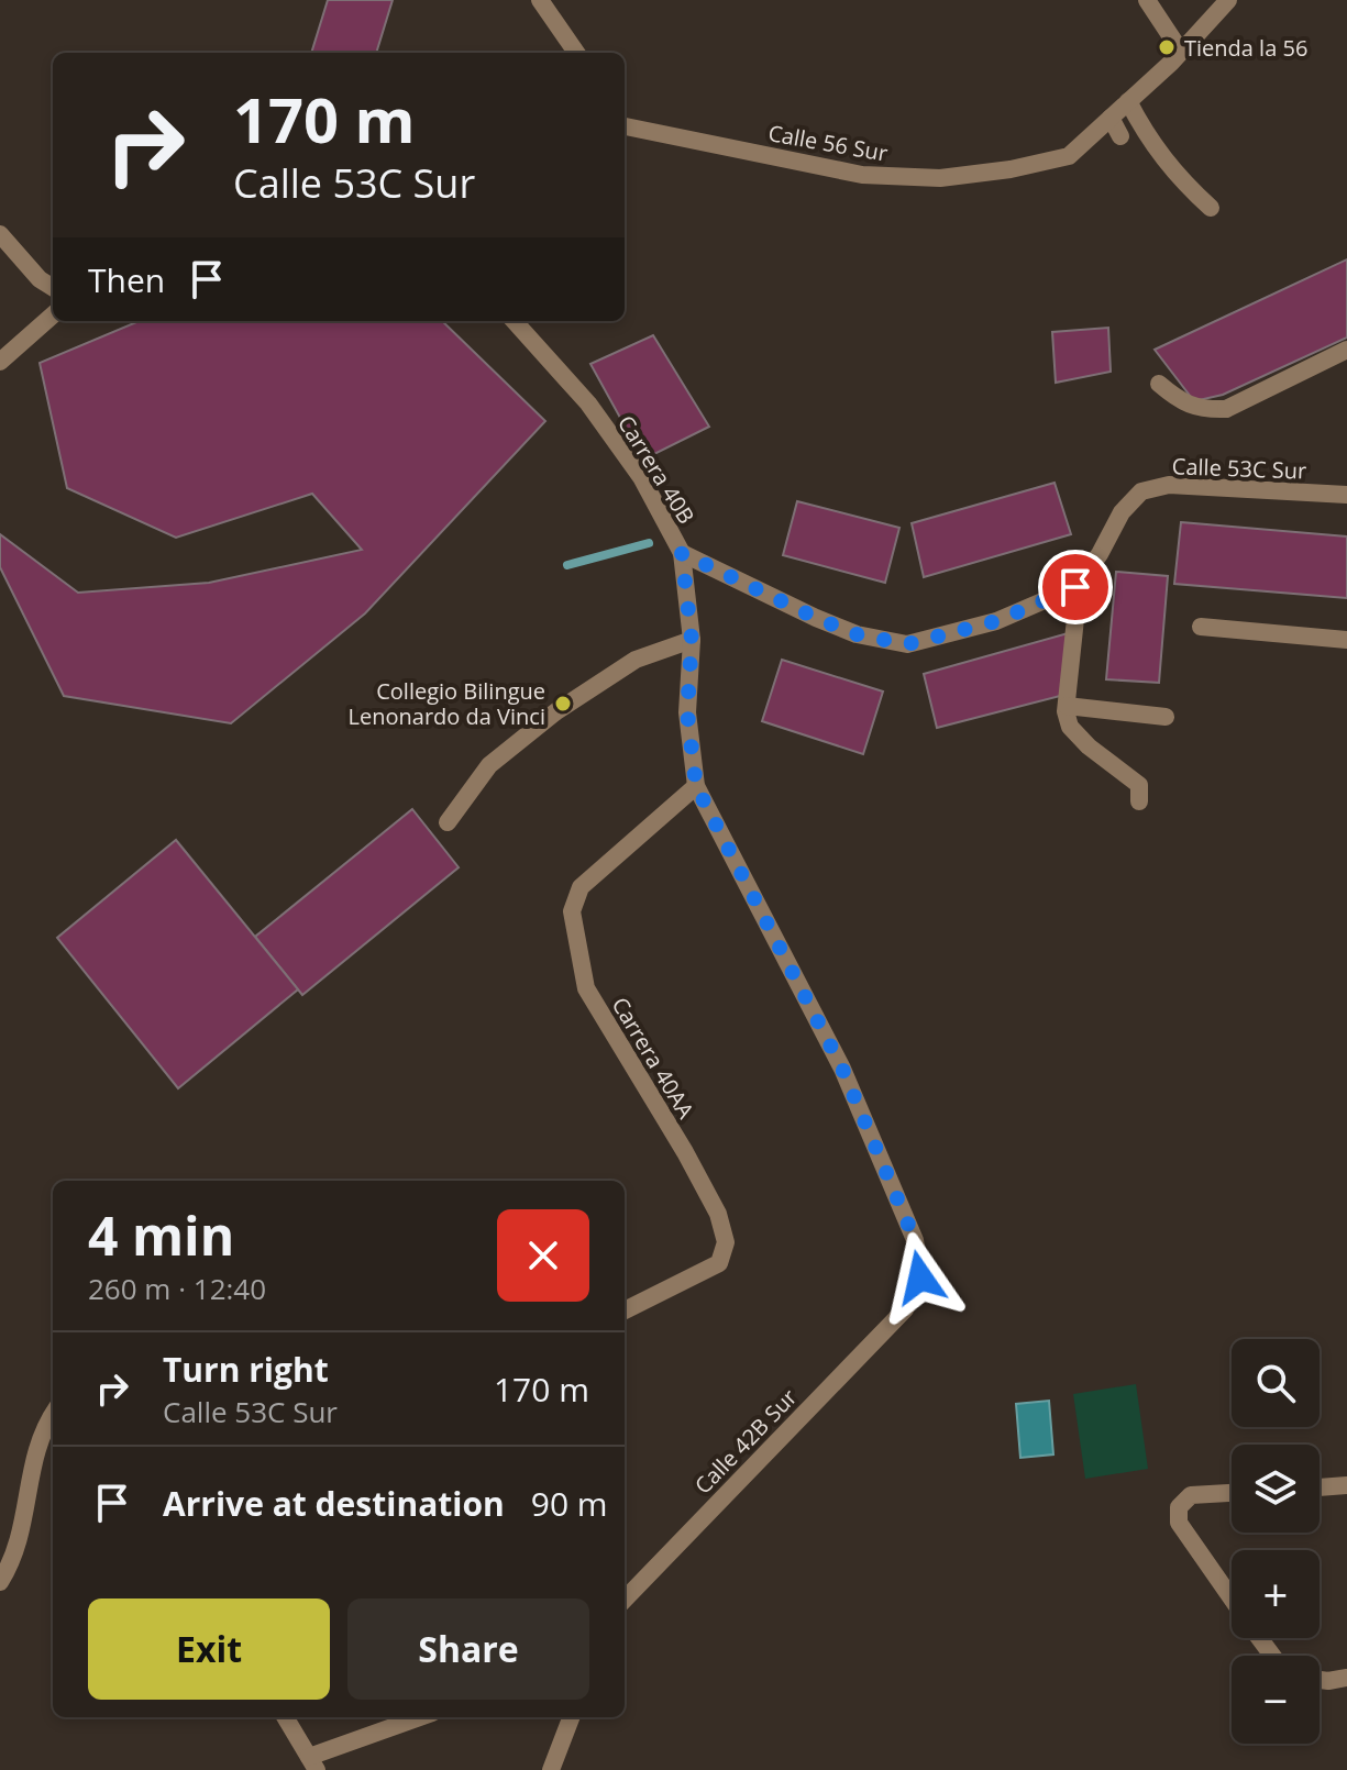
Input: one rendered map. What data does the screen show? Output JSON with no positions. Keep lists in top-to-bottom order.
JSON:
{
  "streets": {
    "street": [
      "Calle 56 Sur",
      "Calle 53C Sur",
      "Carrera 40B",
      "Carrera 40AA",
      "Calle 42B Sur"
    ]
  },
  "crossings": [
    ["Calle 53C Sur", "Carrera 40B"],
    ["Carrera 40B", "Carrera 40AA"],
    ["Carrera 40B", "Calle 42B Sur"]
  ],
  "places": ["Tienda la 56", "Collegio Bilingue Lenonardo da Vinci"],
  "page": {
    "turn": ["170 m", "Calle 53C Sur"],
    "then": "Then",
    "heading": ["4 min", "260 m · 12:40"],
    "list": [
      {
        "name": "Turn right",
        "note": "Calle 53C Sur",
        "value": "170 m"
      },
      {
        "name": "Arrive at destination",
        "value": "90 m"
      }
    ],
    "map_buttons": ["+", "−"],
    "buttons": ["Exit", "Share"]
  }
}
